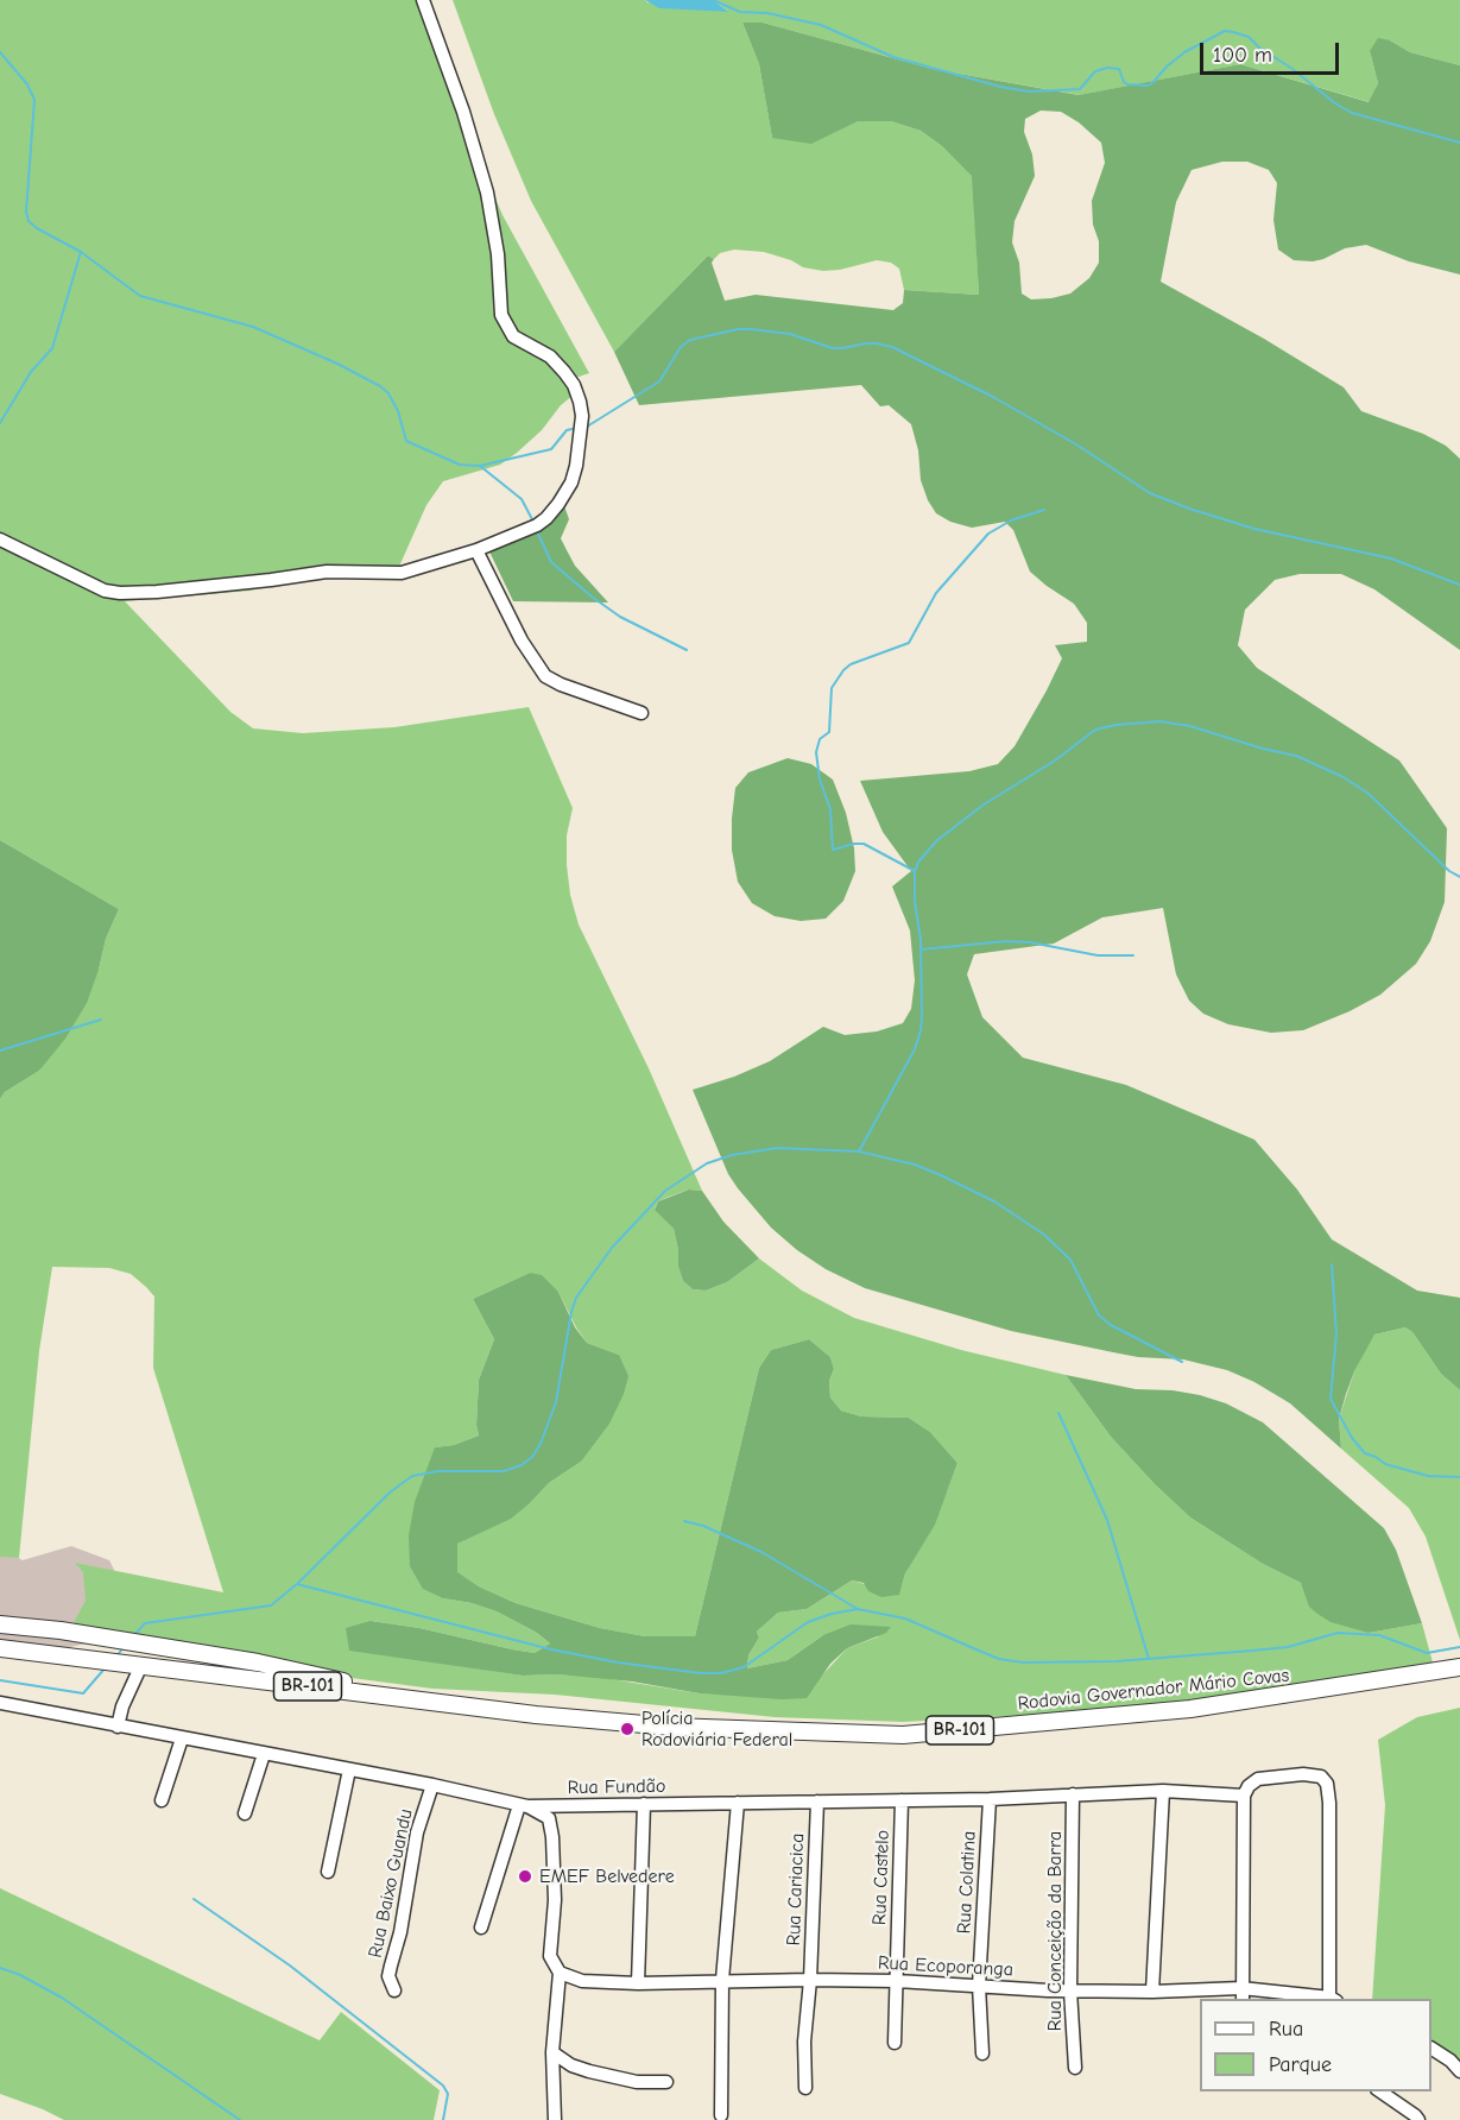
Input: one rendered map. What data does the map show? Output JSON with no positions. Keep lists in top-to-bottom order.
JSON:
{
  "streets": {
    "main road": ["BR-101", "Rodovia Governador Mário Covas"],
    "street": [
      "Rua Fundão",
      "Rua Castelo",
      "Rua Colatina",
      "Rua Baixo Guandu",
      "Rua Cariacica",
      "Rua Conceição da Barra",
      "Rua Ecoporanga"
    ]
  },
  "crossings": [
    ["Rua Fundão", "Rua Castelo"],
    ["Rua Fundão", "Rua Colatina"],
    ["Rua Fundão", "Rua Baixo Guandu"],
    ["Rua Fundão", "Rua Cariacica"],
    ["Rua Fundão", "Rua Conceição da Barra"],
    ["Rua Castelo", "Rua Ecoporanga"],
    ["Rua Colatina", "Rua Ecoporanga"],
    ["Rua Cariacica", "Rua Ecoporanga"],
    ["Rua Conceição da Barra", "Rua Ecoporanga"]
  ],
  "places": ["Polícia Rodoviária Federal", "EMEF Belvedere"],
  "legend": ["Rua", "Parque"],
  "scale_bar": "100 m"
}
